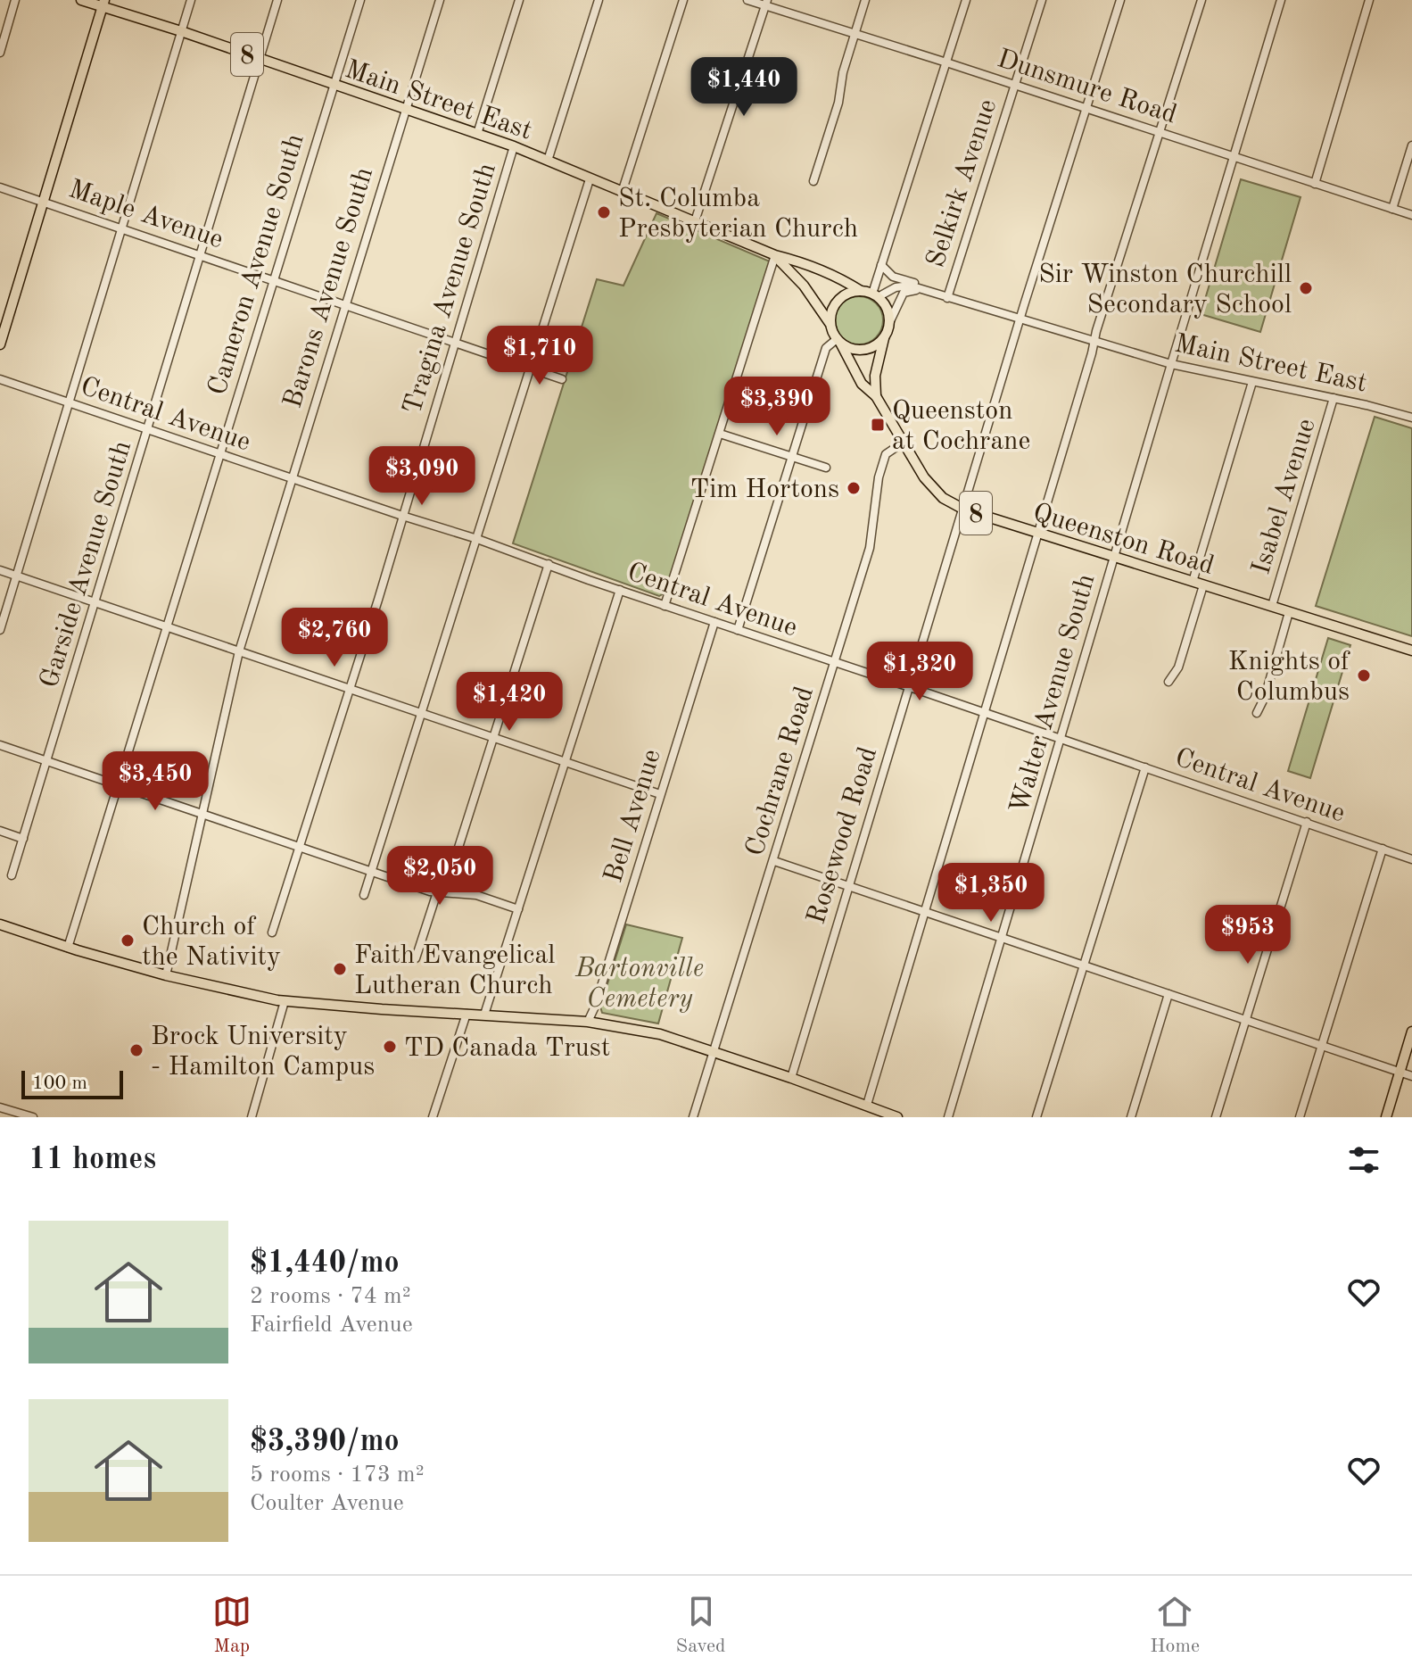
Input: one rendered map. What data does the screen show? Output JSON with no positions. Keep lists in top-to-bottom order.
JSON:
{
  "streets": {
    "main road": ["8", "Main Street East", "Queenston Road"],
    "street": [
      "Dunsmure Road",
      "Selkirk Avenue",
      "Maple Avenue",
      "Cameron Avenue South",
      "Barons Avenue South",
      "Tragina Avenue South",
      "Central Avenue",
      "Isabel Avenue",
      "Garside Avenue South",
      "Walter Avenue South",
      "Cochrane Road",
      "Bell Avenue",
      "Rosewood Road"
    ]
  },
  "crossings": [
    ["Dunsmure Road", "Selkirk Avenue"],
    ["Dunsmure Road", "Walter Avenue South"],
    ["Dunsmure Road", "Rosewood Road"],
    ["Main Street East", "Selkirk Avenue"],
    ["Main Street East", "Cameron Avenue South"],
    ["Main Street East", "Barons Avenue South"],
    ["Main Street East", "Tragina Avenue South"],
    ["Main Street East", "Isabel Avenue"],
    ["Main Street East", "Queenston Road"],
    ["Main Street East", "Garside Avenue South"],
    ["Main Street East", "Walter Avenue South"],
    ["Main Street East", "Rosewood Road"],
    ["Maple Avenue", "Cameron Avenue South"],
    ["Maple Avenue", "Barons Avenue South"],
    ["Maple Avenue", "Tragina Avenue South"],
    ["Maple Avenue", "Garside Avenue South"],
    ["Cameron Avenue South", "Central Avenue"],
    ["Barons Avenue South", "Central Avenue"],
    ["Tragina Avenue South", "Central Avenue"],
    ["Central Avenue", "Garside Avenue South"],
    ["Central Avenue", "Walter Avenue South"],
    ["Central Avenue", "Cochrane Road"],
    ["Central Avenue", "Bell Avenue"],
    ["Central Avenue", "Rosewood Road"],
    ["Isabel Avenue", "Queenston Road"],
    ["Queenston Road", "Walter Avenue South"],
    ["Queenston Road", "Cochrane Road"],
    ["Queenston Road", "Rosewood Road"]
  ],
  "parks": ["Bartonville Cemetery"],
  "places": {
    "other": [
      "St. Columba Presbyterian Church",
      "Sir Winston Churchill Secondary School",
      "Tim Hortons",
      "Knights of Columbus",
      "Church of the Nativity",
      "Faith Evangelical Lutheran Church",
      "TD Canada Trust",
      "Brock University - Hamilton Campus"
    ],
    "transit": ["Queenston at Cochrane"]
  },
  "scale_bar": "100 m",
  "page": {
    "price": [
      "$1,440",
      "$1,710",
      "$3,390",
      "$3,090",
      "$2,760",
      "$1,320",
      "$1,420",
      "$3,450",
      "$2,050",
      "$1,350",
      "$953"
    ],
    "scale": "100 m",
    "heading": "11 homes",
    "list": [
      {
        "name": "$1,440/mo",
        "note": "2 rooms · 74 m² · Fairfield Avenue"
      },
      {
        "name": "$3,390/mo",
        "note": "5 rooms · 173 m² · Coulter Avenue"
      }
    ],
    "tabs": ["Map", "Saved", "Home"]
  }
}
